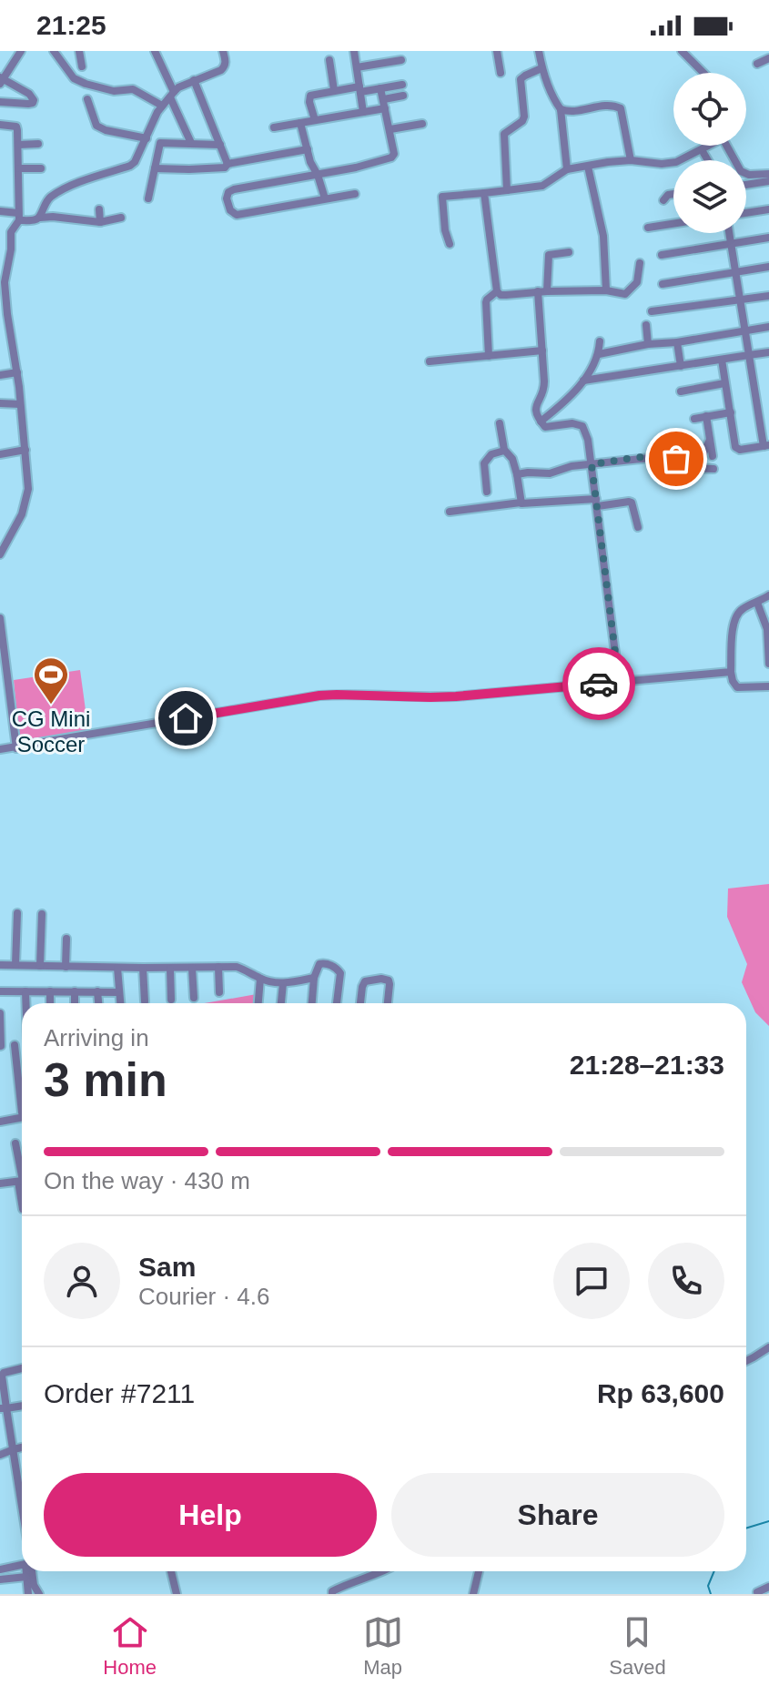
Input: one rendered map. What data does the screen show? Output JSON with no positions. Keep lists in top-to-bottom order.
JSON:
{
  "places": {
    "sports": ["CG Mini Soccer"]
  },
  "page": {
    "status": "21:25",
    "heading": ["3 min", "Arriving in", "21:28–21:33"],
    "panel": [
      "Sam",
      "Courier · 4.6",
      "Order #7211",
      "Rp 63,600"
    ],
    "bar": "On the way · 430 m",
    "buttons": ["Help", "Share"],
    "tabs": ["Home", "Map", "Saved"]
  }
}
